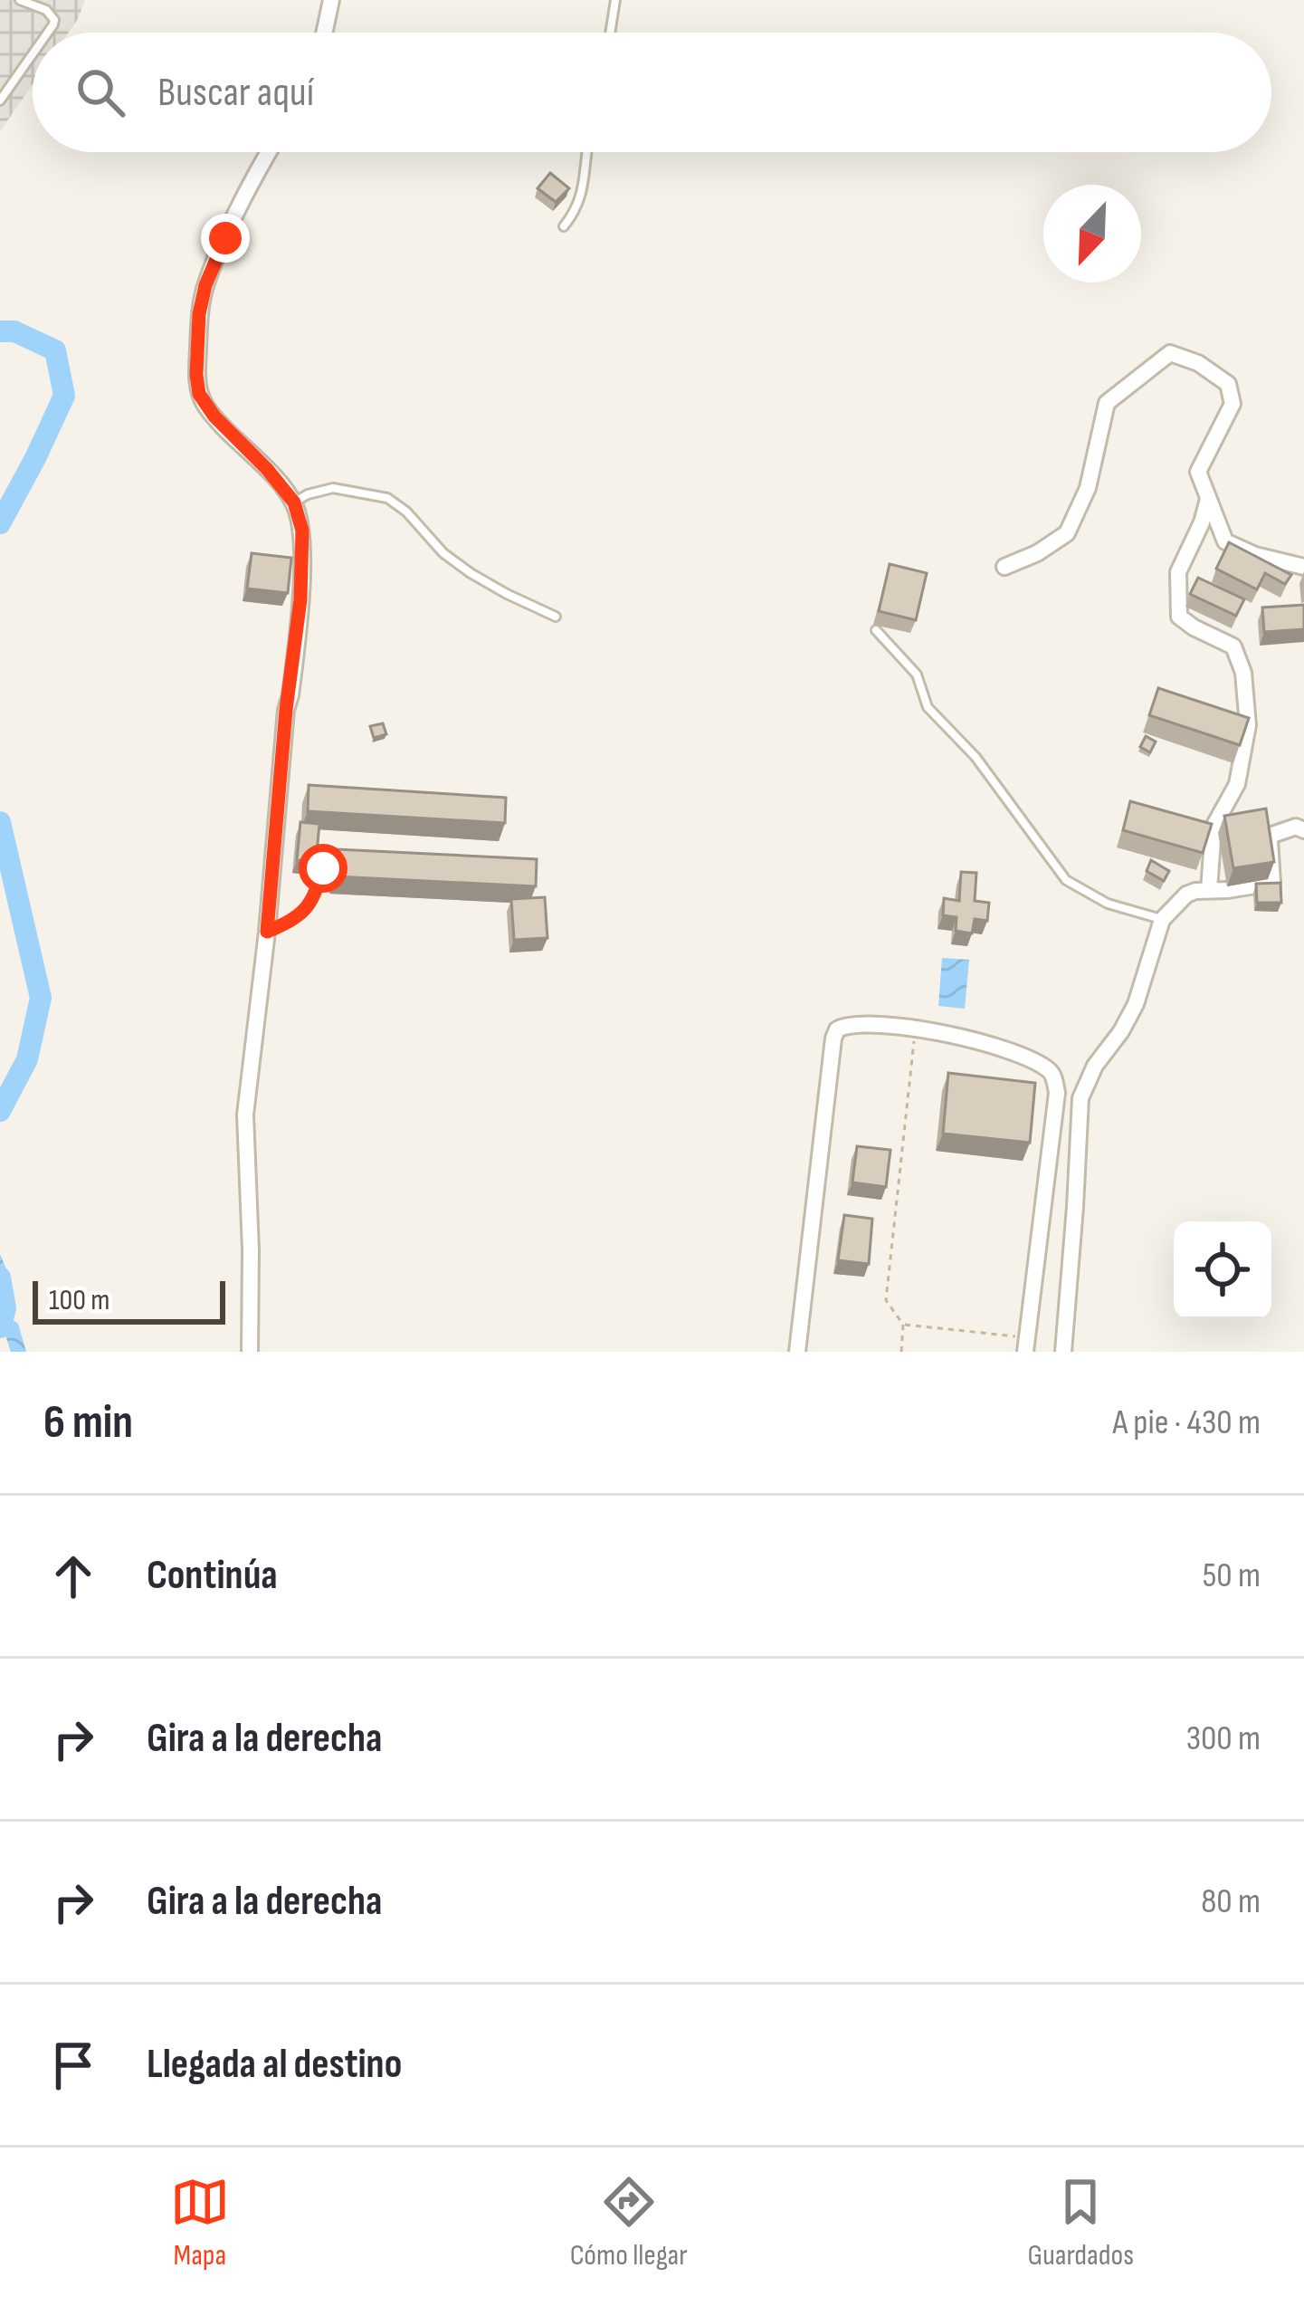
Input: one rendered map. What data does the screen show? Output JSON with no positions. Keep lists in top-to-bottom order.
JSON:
{
  "scale_bar": "100 m",
  "north": "bottom left",
  "page": {
    "search": "Buscar aquí",
    "scale": "100 m",
    "heading": ["6 min", "A pie · 430 m"],
    "list": [
      ["Continúa", "50 m"],
      ["Gira a la derecha", "300 m"],
      ["Gira a la derecha", "80 m"],
      "Llegada al destino"
    ],
    "nav": ["Mapa", "Cómo llegar", "Guardados"]
  }
}
